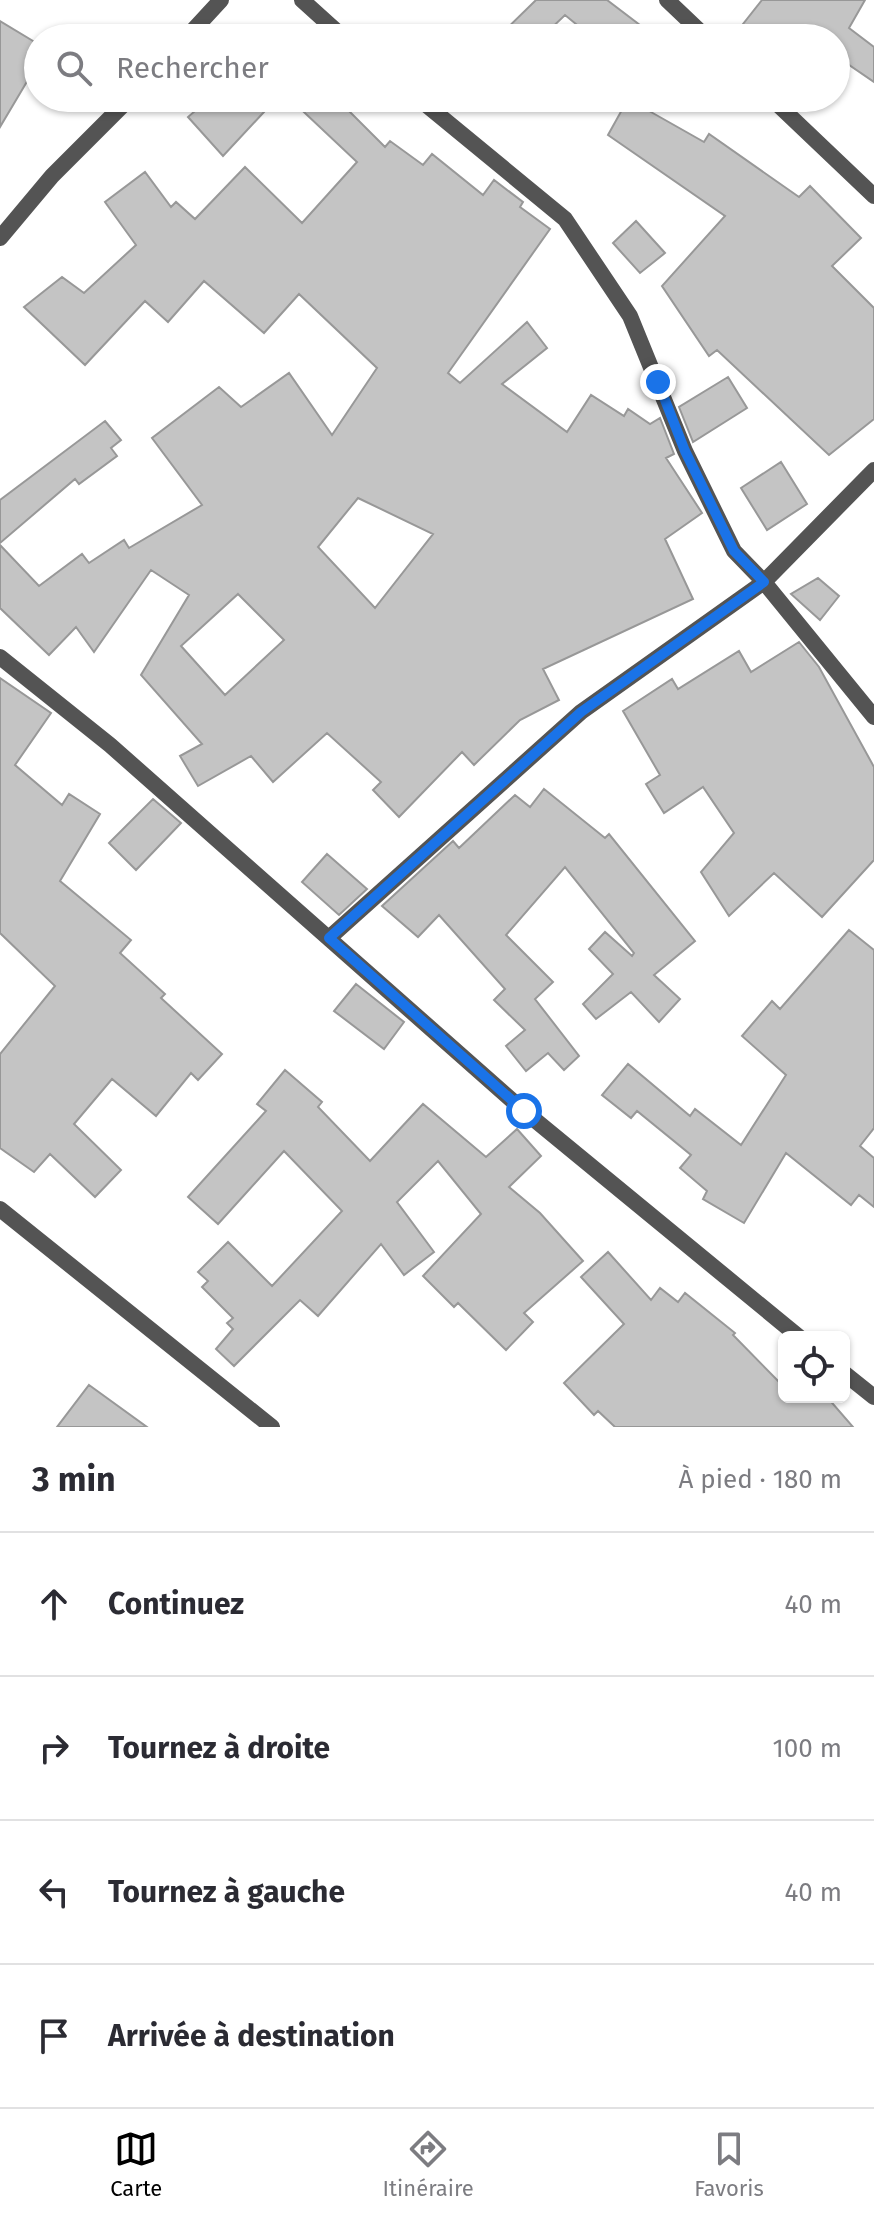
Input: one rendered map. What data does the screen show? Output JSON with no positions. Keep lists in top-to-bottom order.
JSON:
{
  "page": {
    "search": "Rechercher",
    "heading": ["3 min", "À pied · 180 m"],
    "list": [
      ["Continuez", "40 m"],
      ["Tournez à droite", "100 m"],
      ["Tournez à gauche", "40 m"],
      "Arrivée à destination"
    ],
    "nav": ["Carte", "Itinéraire", "Favoris"]
  }
}
